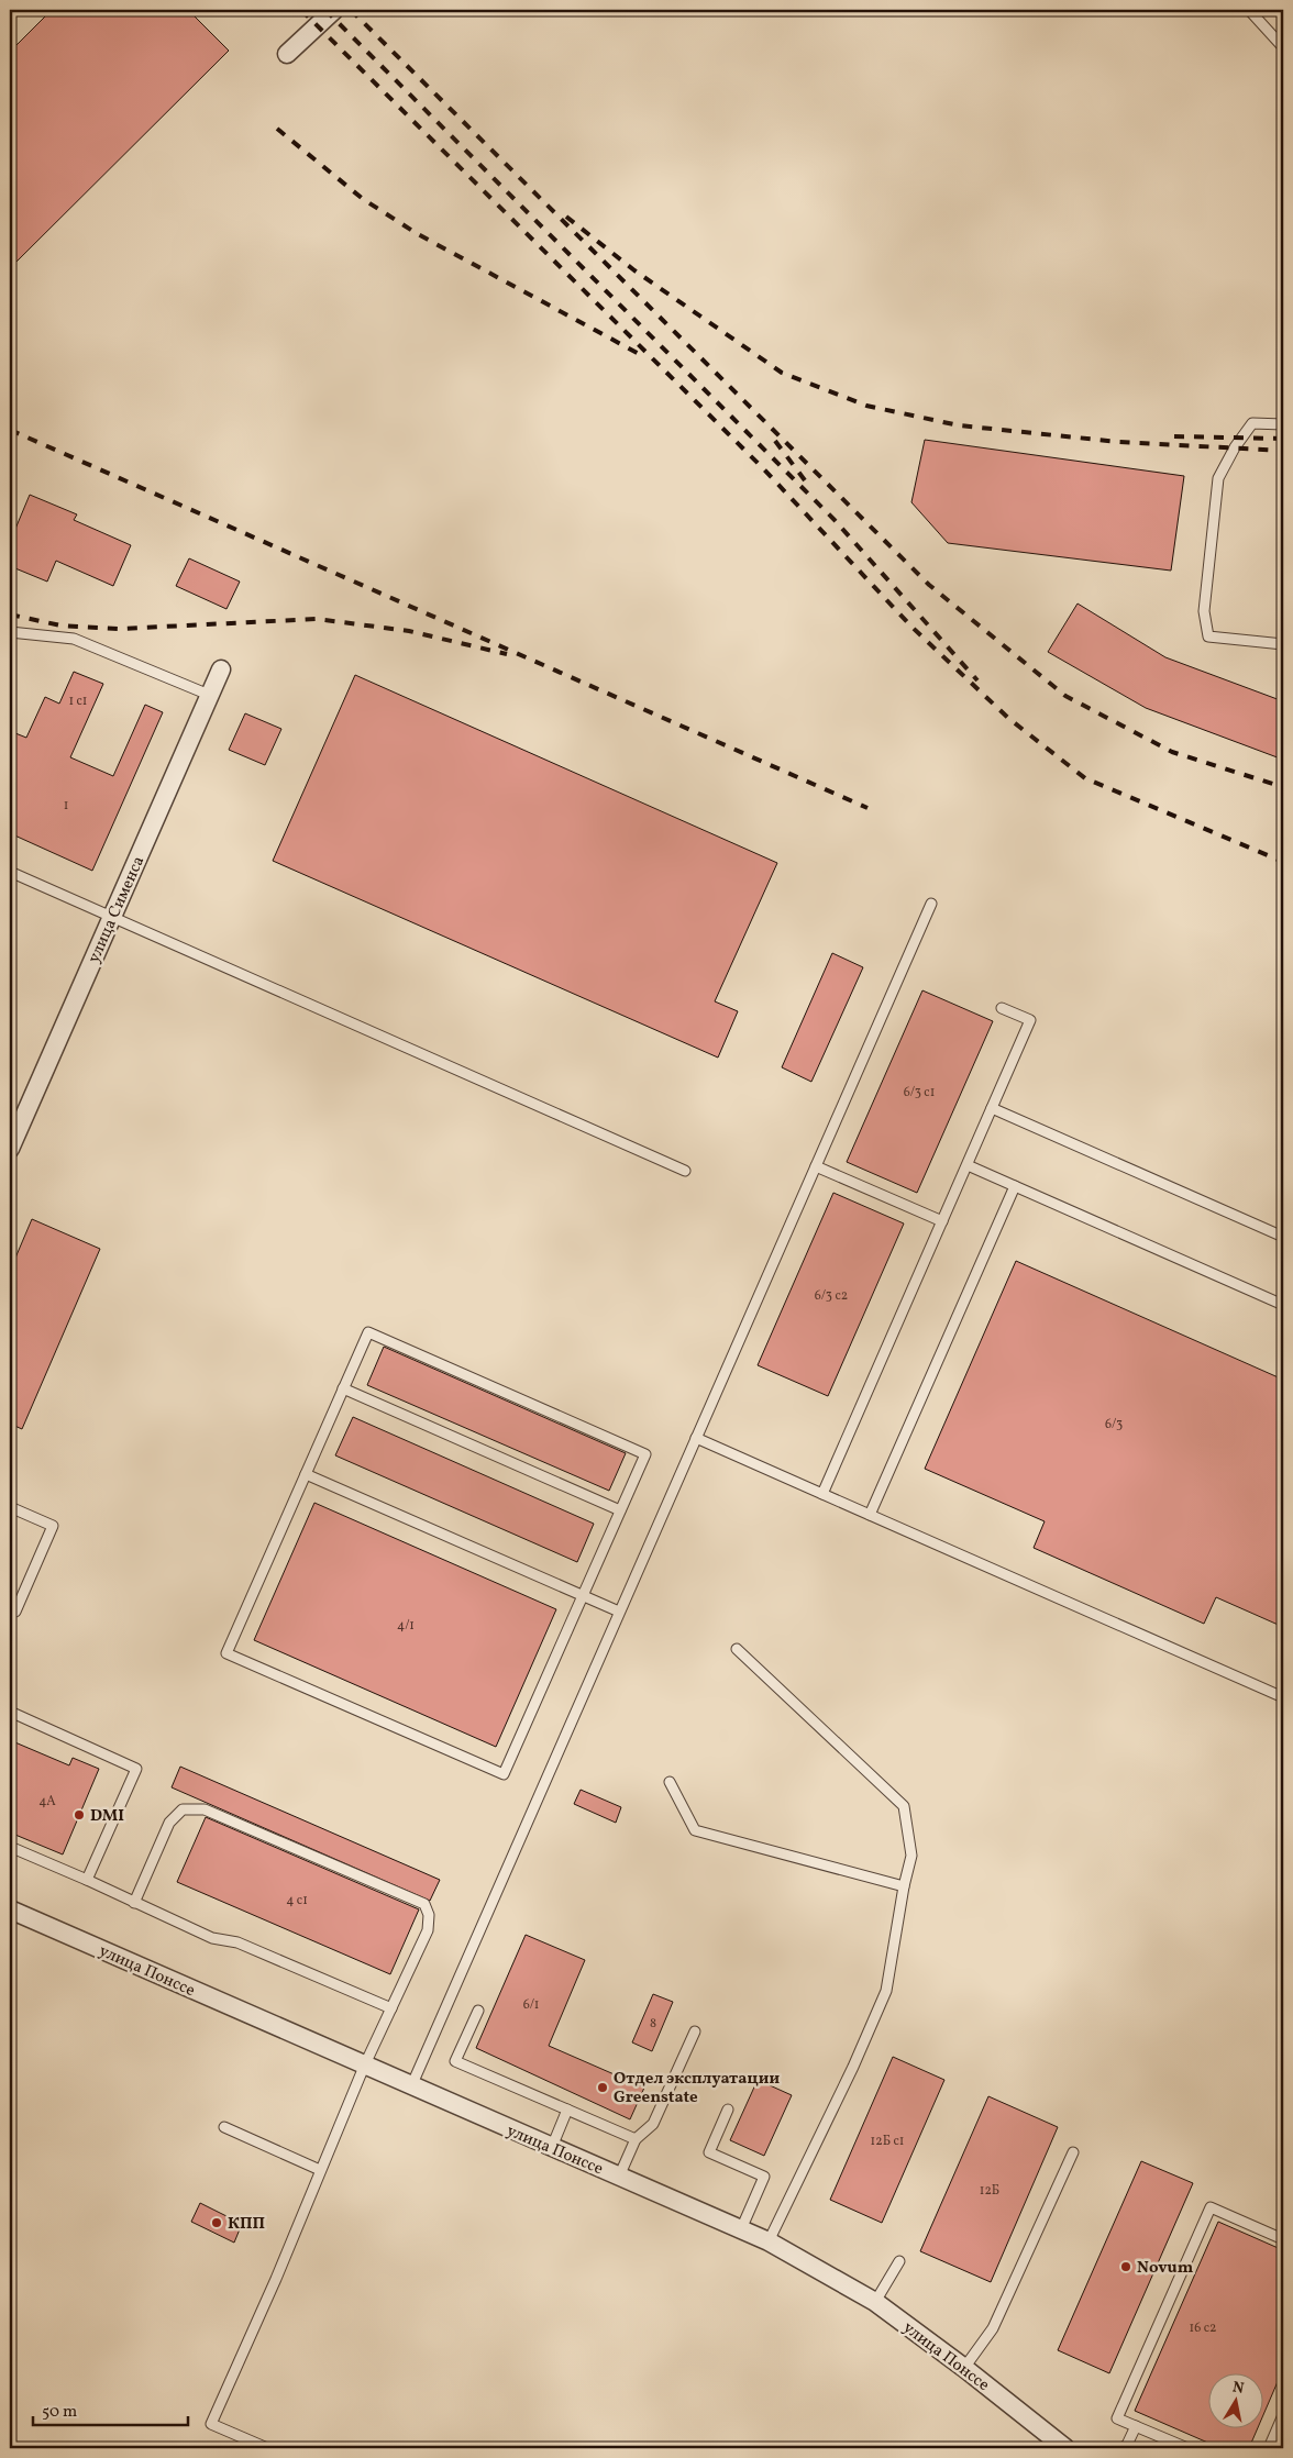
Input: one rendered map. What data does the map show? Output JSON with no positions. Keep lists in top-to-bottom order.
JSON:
{
  "streets": {
    "street": ["улица Сименса", "улица Понссе"]
  },
  "places": [
    "DMI",
    "Отдел эксплуатации Greenstate",
    "КПП",
    "Novum"
  ],
  "house_numbers": [
    "1 с1",
    "1",
    "6/3 с1",
    "6/3 с2",
    "6/3",
    "4/1",
    "4А",
    "4 с1",
    "6/1",
    "8",
    "12Б с1",
    "12Б",
    "16 с2"
  ],
  "scale_bar": "50 m",
  "north": "top"
}
